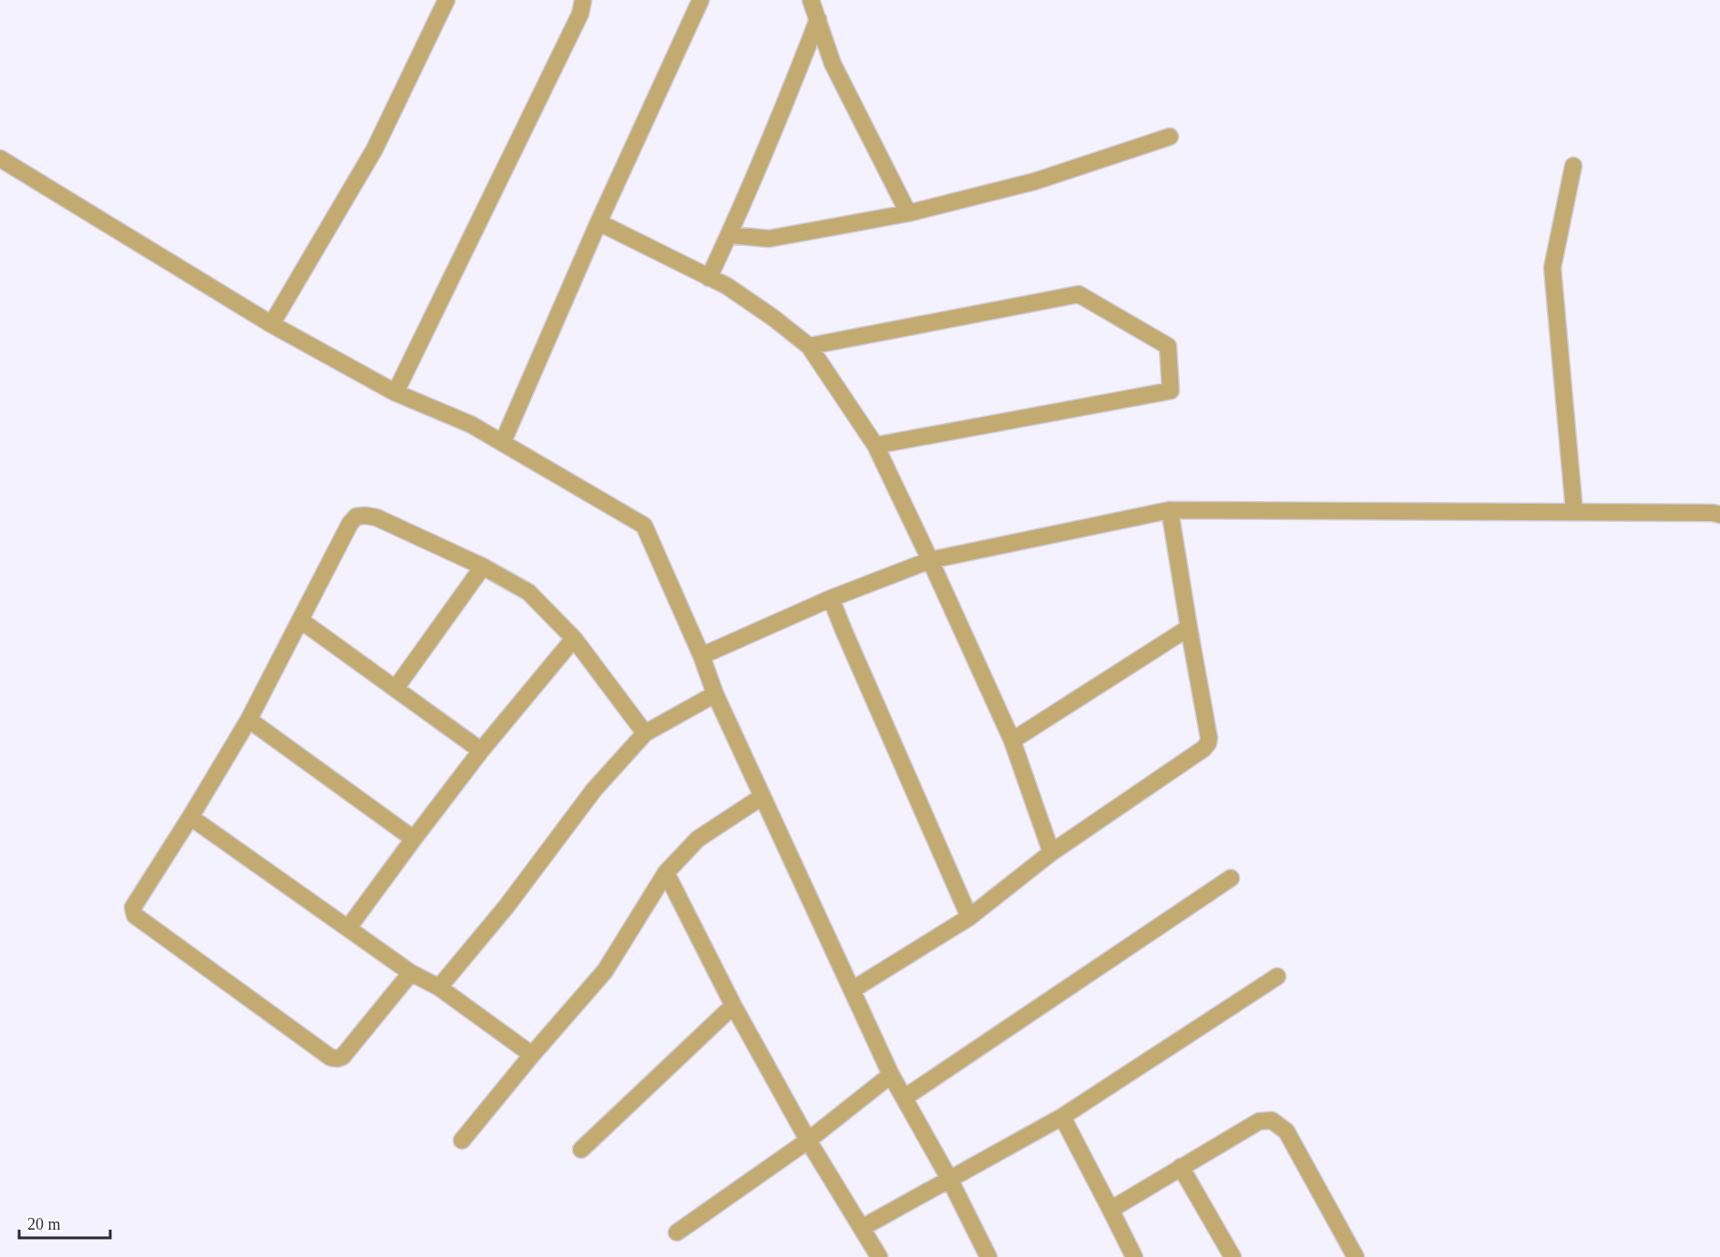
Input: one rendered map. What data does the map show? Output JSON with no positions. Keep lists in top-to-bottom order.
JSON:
{
  "scale_bar": "20 m"
}
